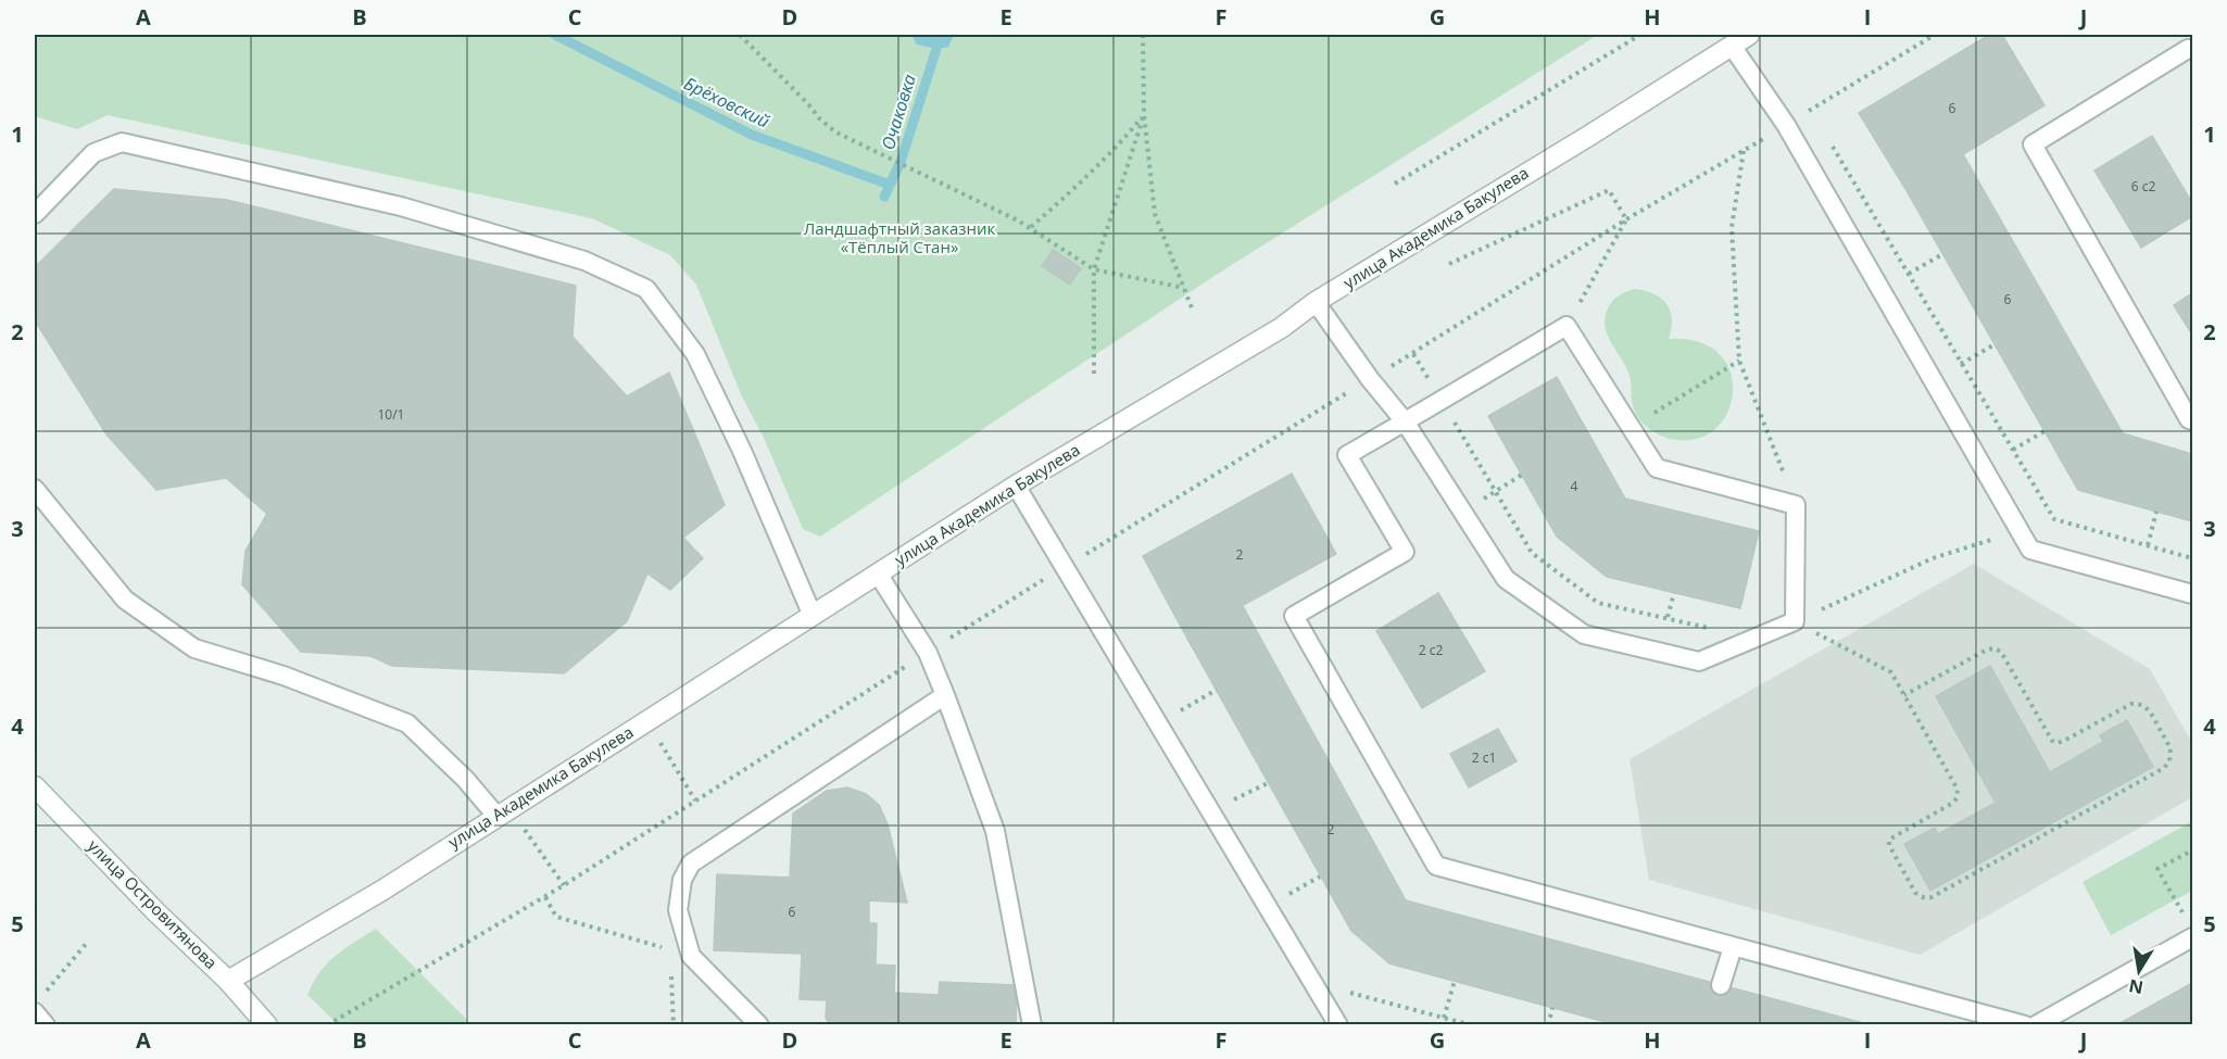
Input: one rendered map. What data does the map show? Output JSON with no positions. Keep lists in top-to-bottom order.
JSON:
{
  "streets": {
    "street": ["улица Академика Бакулева", "улица Островитянова"]
  },
  "crossings": [
    ["улица Академика Бакулева", "улица Островитянова"]
  ],
  "water": ["Брёховский", "Очаковка"],
  "parks": ["Ландшафтный заказник «Тёплый Стан»"],
  "house_numbers": [
    "6",
    "6 с2",
    "6",
    "10/1",
    "4",
    "2",
    "2 с2",
    "2 с1",
    "2",
    "6"
  ],
  "north": "bottom",
  "grid": {
    "columns": [
      "A",
      "B",
      "C",
      "D",
      "E",
      "F",
      "G",
      "H",
      "I",
      "J"
    ],
    "rows": [
      "1",
      "2",
      "3",
      "4",
      "5"
    ]
  }
}
